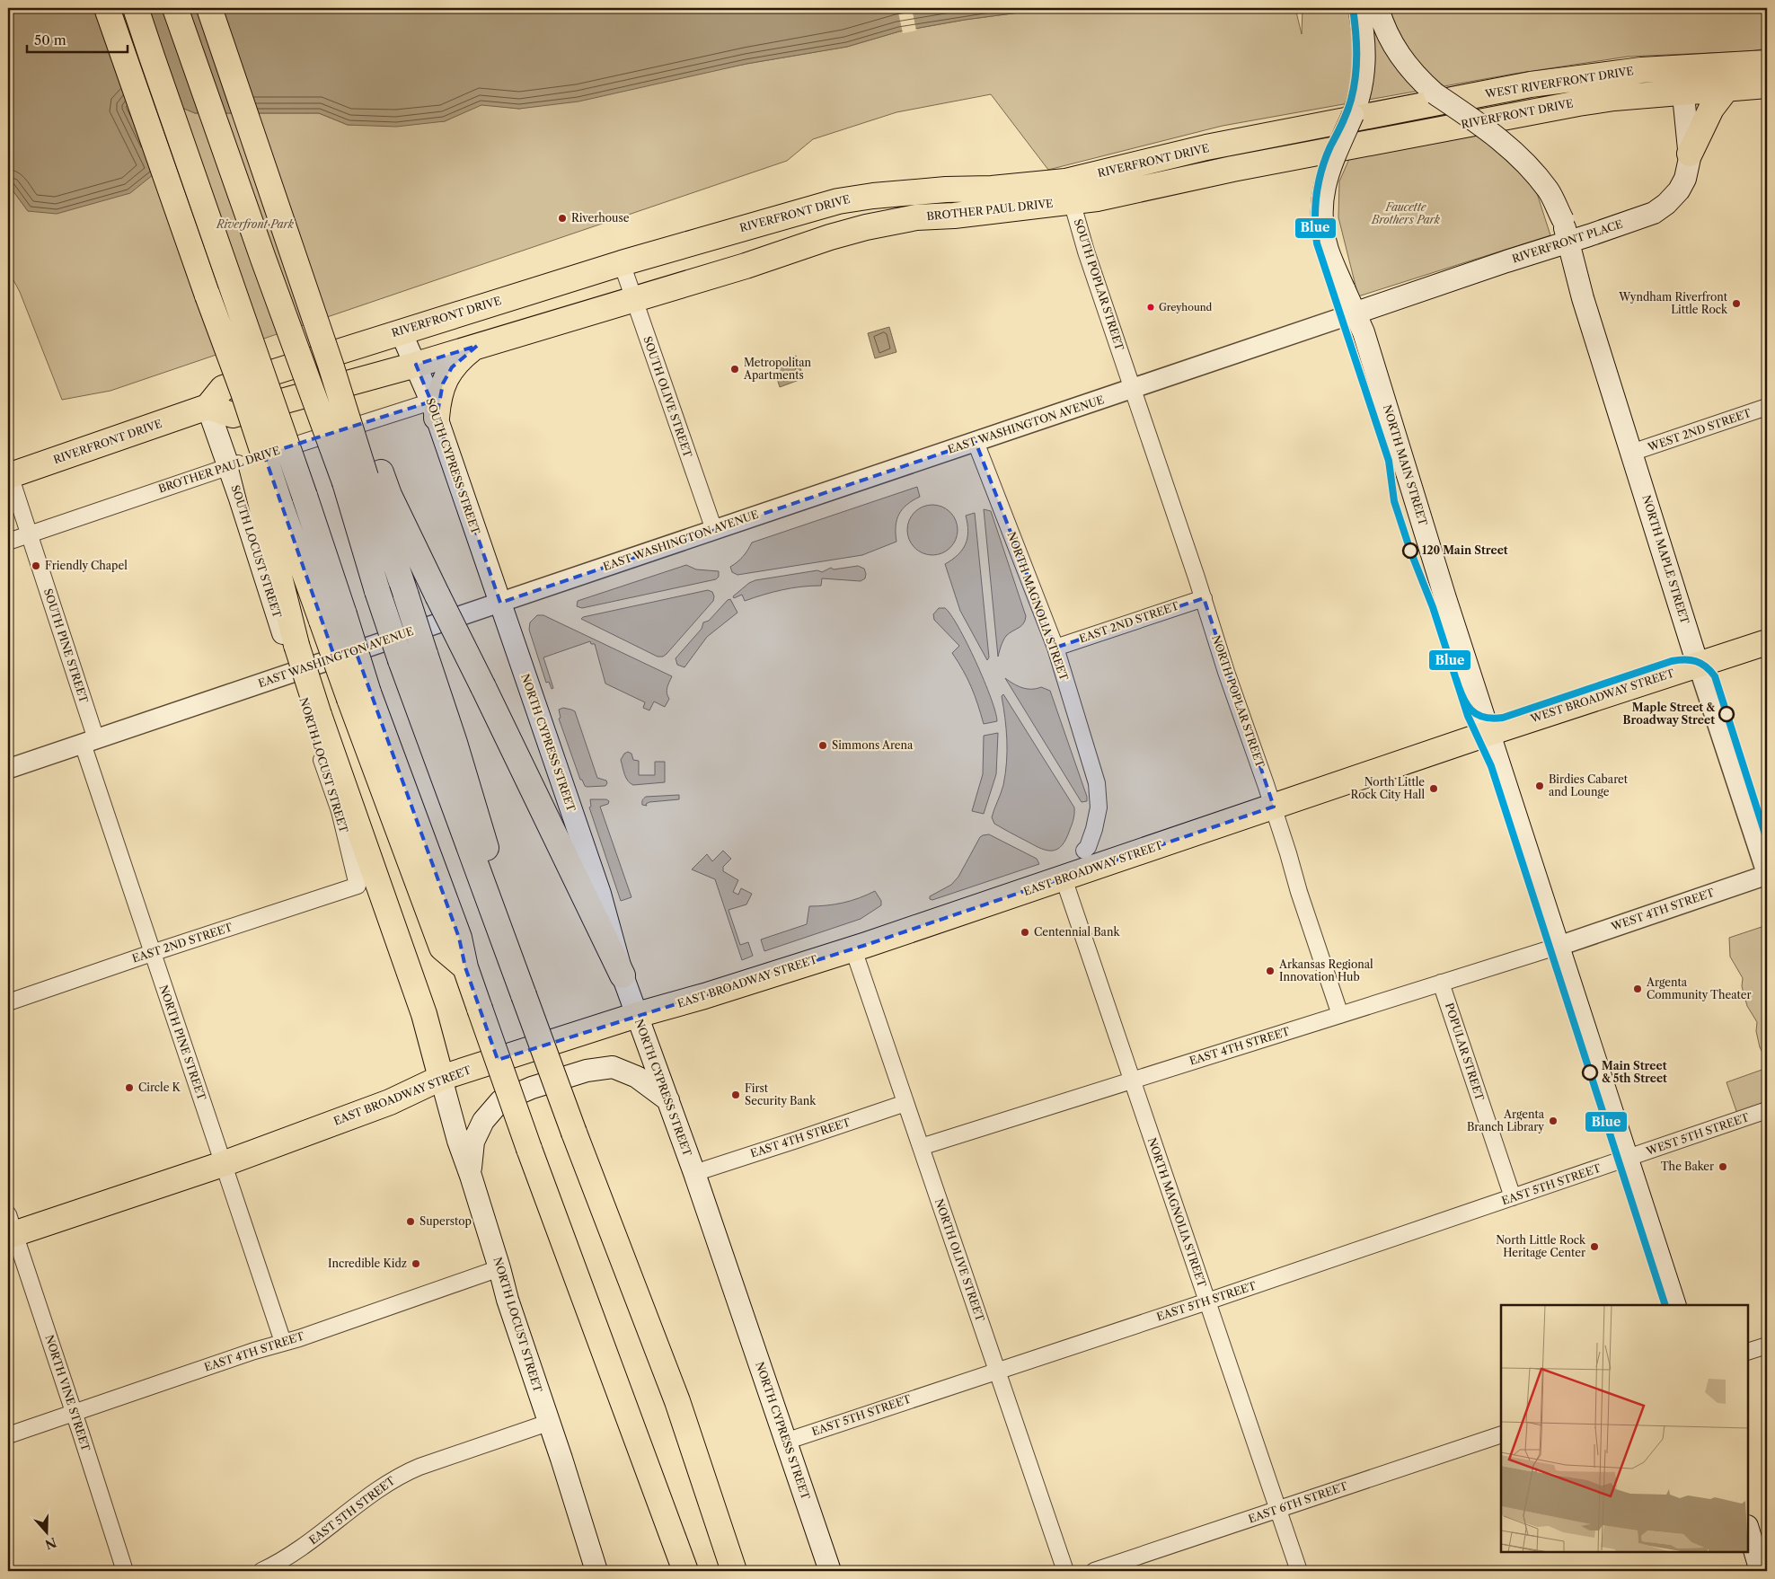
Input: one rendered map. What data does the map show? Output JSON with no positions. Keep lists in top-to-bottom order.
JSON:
{
  "streets": {
    "main road": [
      "WEST RIVERFRONT DRIVE",
      "RIVERFRONT DRIVE",
      "BROTHER PAUL DRIVE",
      "RIVERFRONT PLACE",
      "NORTH MAIN STREET",
      "SOUTH CYPRESS STREET",
      "SOUTH LOCUST STREET",
      "NORTH MAPLE STREET",
      "WEST BROADWAY STREET",
      "NORTH CYPRESS STREET",
      "NORTH LOCUST STREET",
      "EAST BROADWAY STREET"
    ],
    "street": [
      "SOUTH POPLAR STREET",
      "SOUTH OLIVE STREET",
      "EAST WASHINGTON AVENUE",
      "WEST 2ND STREET",
      "NORTH MAGNOLIA STREET",
      "EAST 2ND STREET",
      "SOUTH PINE STREET",
      "NORTH POPLAR STREET",
      "WEST 4TH STREET",
      "NORTH PINE STREET",
      "EAST 4TH STREET",
      "POPULAR STREET",
      "WEST 5TH STREET",
      "EAST 5TH STREET",
      "NORTH OLIVE STREET",
      "NORTH VINE STREET",
      "EAST 6TH STREET"
    ]
  },
  "crossings": [
    ["WEST RIVERFRONT DRIVE", "RIVERFRONT DRIVE"],
    ["RIVERFRONT DRIVE", "BROTHER PAUL DRIVE"],
    ["RIVERFRONT DRIVE", "RIVERFRONT PLACE"],
    ["RIVERFRONT DRIVE", "SOUTH POPLAR STREET"],
    ["RIVERFRONT DRIVE", "SOUTH OLIVE STREET"],
    ["RIVERFRONT DRIVE", "SOUTH CYPRESS STREET"],
    ["RIVERFRONT DRIVE", "SOUTH LOCUST STREET"],
    ["RIVERFRONT DRIVE", "SOUTH PINE STREET"],
    ["BROTHER PAUL DRIVE", "SOUTH POPLAR STREET"],
    ["BROTHER PAUL DRIVE", "SOUTH OLIVE STREET"],
    ["BROTHER PAUL DRIVE", "SOUTH CYPRESS STREET"],
    ["BROTHER PAUL DRIVE", "SOUTH LOCUST STREET"],
    ["BROTHER PAUL DRIVE", "SOUTH PINE STREET"],
    ["RIVERFRONT PLACE", "EAST WASHINGTON AVENUE"],
    ["RIVERFRONT PLACE", "NORTH MAIN STREET"],
    ["RIVERFRONT PLACE", "NORTH MAPLE STREET"],
    ["SOUTH POPLAR STREET", "EAST WASHINGTON AVENUE"],
    ["SOUTH POPLAR STREET", "NORTH POPLAR STREET"],
    ["SOUTH OLIVE STREET", "EAST WASHINGTON AVENUE"],
    ["EAST WASHINGTON AVENUE", "NORTH MAIN STREET"],
    ["EAST WASHINGTON AVENUE", "SOUTH CYPRESS STREET"],
    ["EAST WASHINGTON AVENUE", "SOUTH LOCUST STREET"],
    ["EAST WASHINGTON AVENUE", "NORTH MAGNOLIA STREET"],
    ["EAST WASHINGTON AVENUE", "SOUTH PINE STREET"],
    ["EAST WASHINGTON AVENUE", "NORTH POPLAR STREET"],
    ["EAST WASHINGTON AVENUE", "NORTH CYPRESS STREET"],
    ["EAST WASHINGTON AVENUE", "NORTH LOCUST STREET"],
    ["EAST WASHINGTON AVENUE", "NORTH PINE STREET"],
    ["WEST 2ND STREET", "NORTH MAPLE STREET"],
    ["NORTH MAIN STREET", "WEST BROADWAY STREET"],
    ["NORTH MAIN STREET", "EAST BROADWAY STREET"],
    ["NORTH MAIN STREET", "WEST 4TH STREET"],
    ["NORTH MAIN STREET", "EAST 4TH STREET"],
    ["NORTH MAIN STREET", "WEST 5TH STREET"],
    ["NORTH MAIN STREET", "EAST 5TH STREET"],
    ["SOUTH CYPRESS STREET", "NORTH CYPRESS STREET"],
    ["SOUTH LOCUST STREET", "NORTH LOCUST STREET"],
    ["NORTH MAPLE STREET", "WEST BROADWAY STREET"],
    ["NORTH MAPLE STREET", "WEST 4TH STREET"],
    ["NORTH MAGNOLIA STREET", "EAST 2ND STREET"],
    ["NORTH MAGNOLIA STREET", "EAST BROADWAY STREET"],
    ["NORTH MAGNOLIA STREET", "EAST 4TH STREET"],
    ["NORTH MAGNOLIA STREET", "EAST 5TH STREET"],
    ["NORTH MAGNOLIA STREET", "EAST 6TH STREET"],
    ["EAST 2ND STREET", "NORTH POPLAR STREET"],
    ["EAST 2ND STREET", "NORTH LOCUST STREET"],
    ["EAST 2ND STREET", "NORTH PINE STREET"],
    ["SOUTH PINE STREET", "NORTH PINE STREET"],
    ["WEST BROADWAY STREET", "EAST BROADWAY STREET"],
    ["NORTH POPLAR STREET", "EAST BROADWAY STREET"],
    ["NORTH POPLAR STREET", "EAST 4TH STREET"],
    ["NORTH CYPRESS STREET", "EAST BROADWAY STREET"],
    ["NORTH CYPRESS STREET", "EAST 4TH STREET"],
    ["NORTH CYPRESS STREET", "EAST 5TH STREET"],
    ["NORTH LOCUST STREET", "EAST BROADWAY STREET"],
    ["NORTH LOCUST STREET", "EAST 4TH STREET"],
    ["NORTH LOCUST STREET", "EAST 5TH STREET"],
    ["EAST BROADWAY STREET", "NORTH PINE STREET"],
    ["EAST BROADWAY STREET", "NORTH OLIVE STREET"],
    ["EAST BROADWAY STREET", "NORTH VINE STREET"],
    ["WEST 4TH STREET", "EAST 4TH STREET"],
    ["NORTH PINE STREET", "EAST 4TH STREET"],
    ["EAST 4TH STREET", "POPULAR STREET"],
    ["EAST 4TH STREET", "NORTH OLIVE STREET"],
    ["EAST 4TH STREET", "NORTH VINE STREET"],
    ["POPULAR STREET", "EAST 5TH STREET"],
    ["WEST 5TH STREET", "EAST 5TH STREET"],
    ["EAST 5TH STREET", "NORTH OLIVE STREET"]
  ],
  "parks": ["Faucette Brothers Park", "Riverfront Park"],
  "places": [
    "Riverhouse",
    "Wyndham Riverfront Little Rock",
    "Greyhound",
    "Metropolitan Apartments",
    "120 Main Street",
    "Friendly Chapel",
    "Maple Street & Broadway Street",
    "Simmons Arena",
    "Birdies Cabaret and Lounge",
    "North Little Rock City Hall",
    "Centennial Bank",
    "Arkansas Regional Innovation Hub",
    "Argenta Community Theater",
    "Main Street & 5th Street",
    "Circle K",
    "First Security Bank",
    "Argenta Branch Library",
    "The Baker",
    "Superstop",
    "North Little Rock Heritage Center",
    "Incredible Kidz"
  ],
  "lines": ["transit line Blue"],
  "scale_bar": "50 m",
  "north": "bottom"
}
